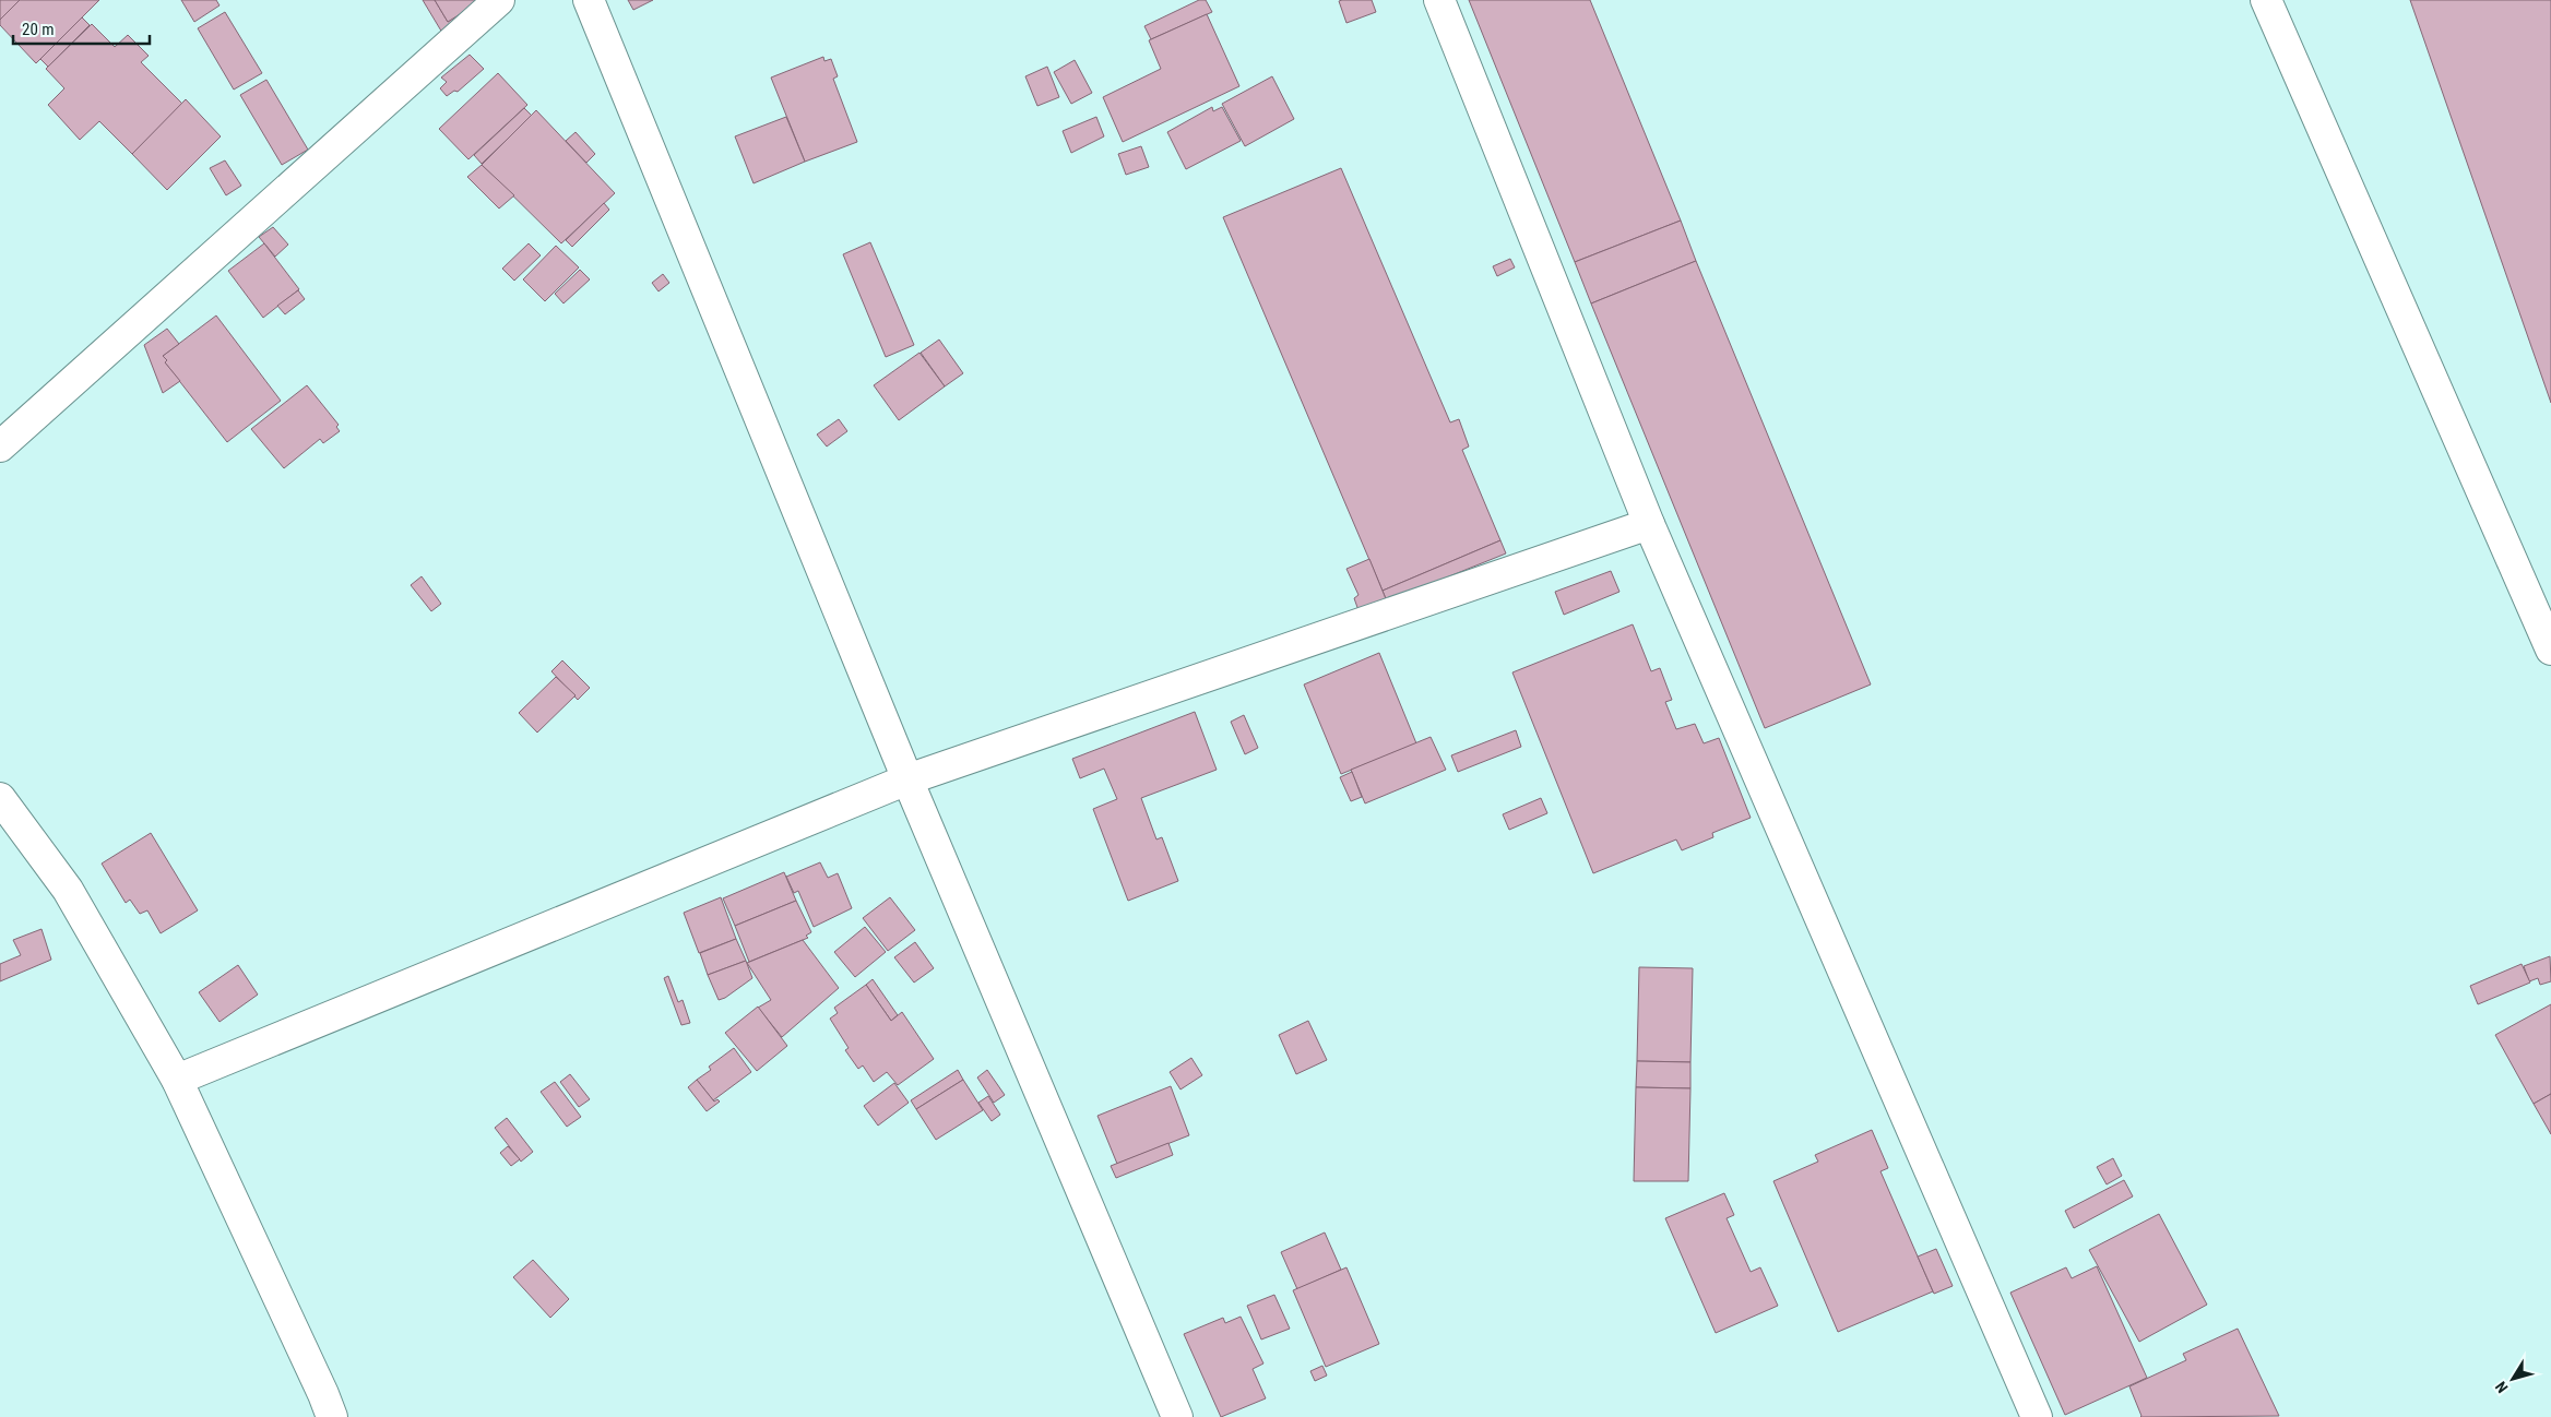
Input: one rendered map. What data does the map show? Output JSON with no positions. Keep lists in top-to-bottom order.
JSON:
{
  "scale_bar": "20 m",
  "north": "bottom left"
}
